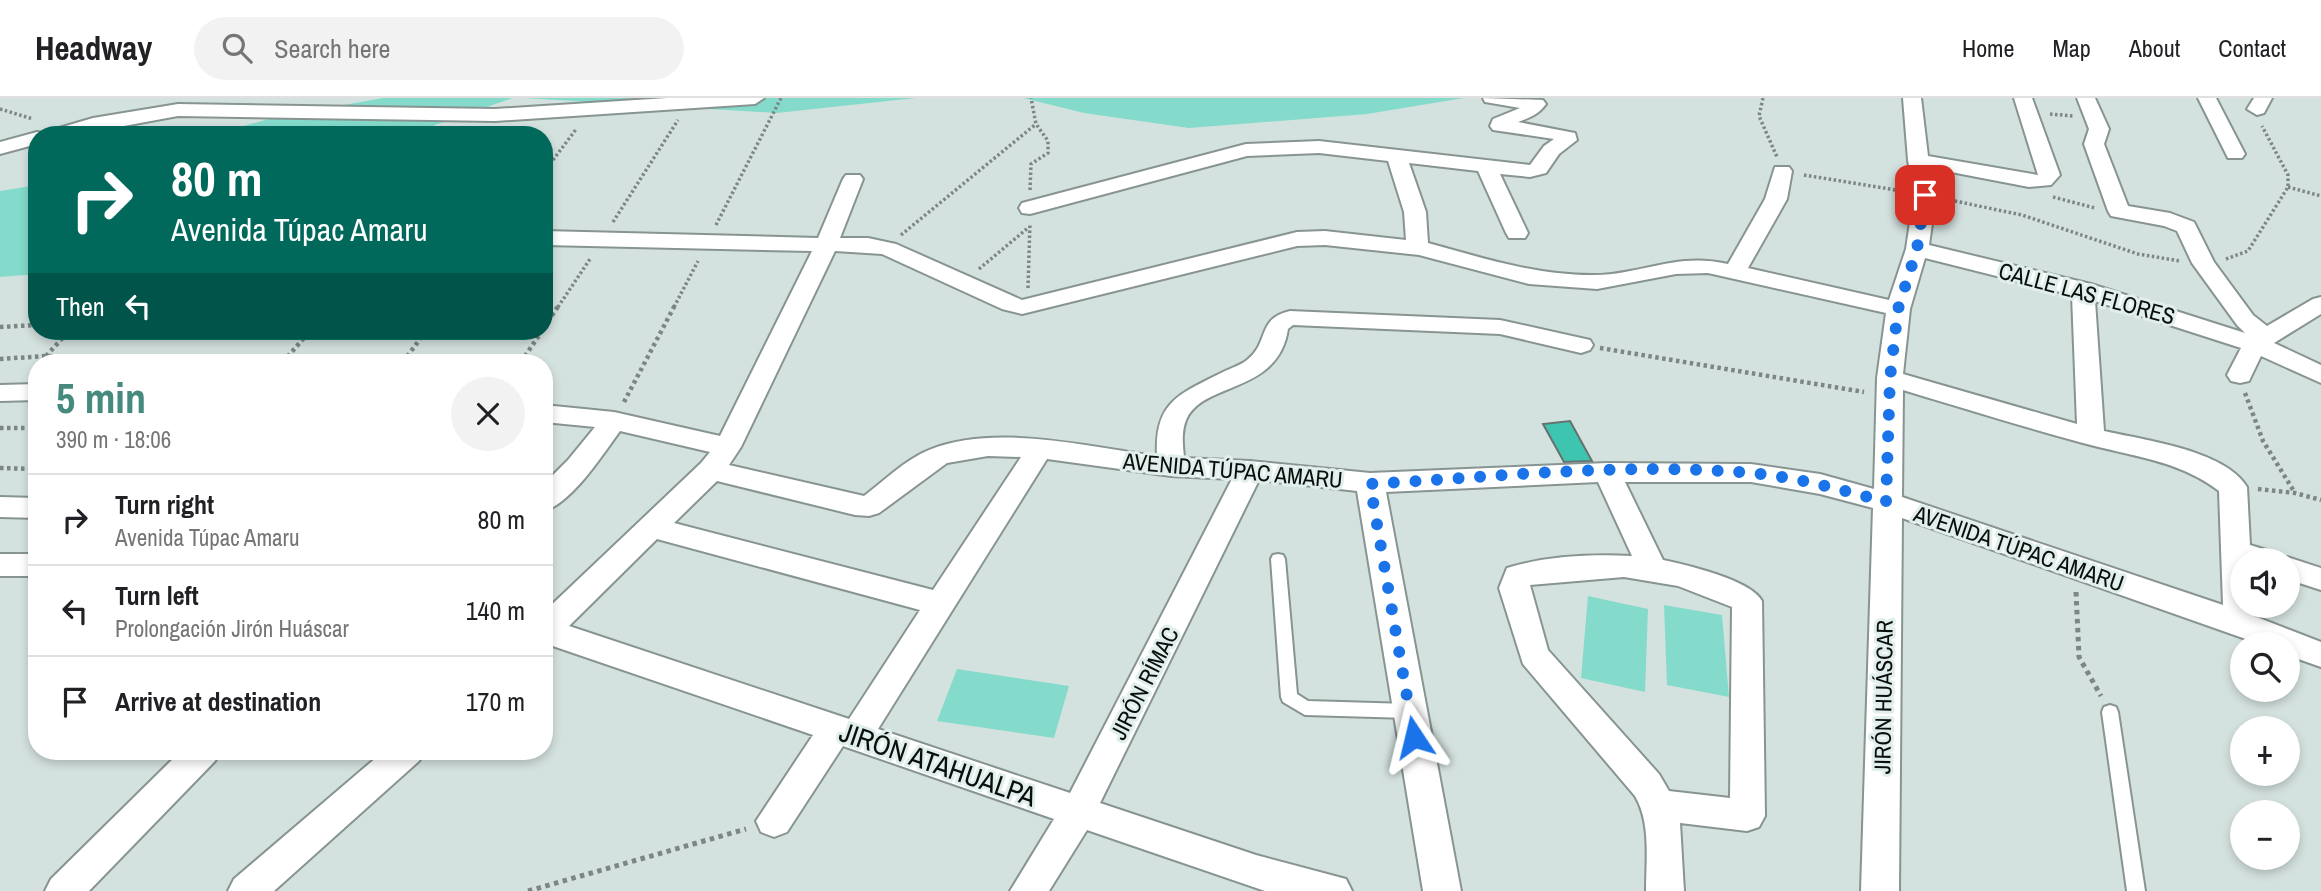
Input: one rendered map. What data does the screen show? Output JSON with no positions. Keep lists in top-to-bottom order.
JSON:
{
  "streets": {
    "street": [
      "CALLE LAS FLORES",
      "AVENIDA TÚPAC AMARU",
      "JIRÓN RÍMAC",
      "JIRÓN HUÁSCAR",
      "JIRÓN ATAHUALPA"
    ]
  },
  "crossings": [
    ["CALLE LAS FLORES", "JIRÓN HUÁSCAR"],
    ["AVENIDA TÚPAC AMARU", "JIRÓN RÍMAC"],
    ["AVENIDA TÚPAC AMARU", "JIRÓN HUÁSCAR"],
    ["JIRÓN RÍMAC", "JIRÓN ATAHUALPA"]
  ],
  "page": {
    "header": "Headway",
    "search": "Search here",
    "nav": [
      "Home",
      "Map",
      "About",
      "Contact"
    ],
    "turn": ["80 m", "Avenida Túpac Amaru"],
    "then": "Then",
    "heading": ["5 min", "390 m · 18:06"],
    "list": [
      {
        "name": "Turn right",
        "note": "Avenida Túpac Amaru",
        "value": "80 m"
      },
      {
        "name": "Turn left",
        "note": "Prolongación Jirón Huáscar",
        "value": "140 m"
      },
      {
        "name": "Arrive at destination",
        "value": "170 m"
      }
    ],
    "map_buttons": ["+", "−"]
  }
}
